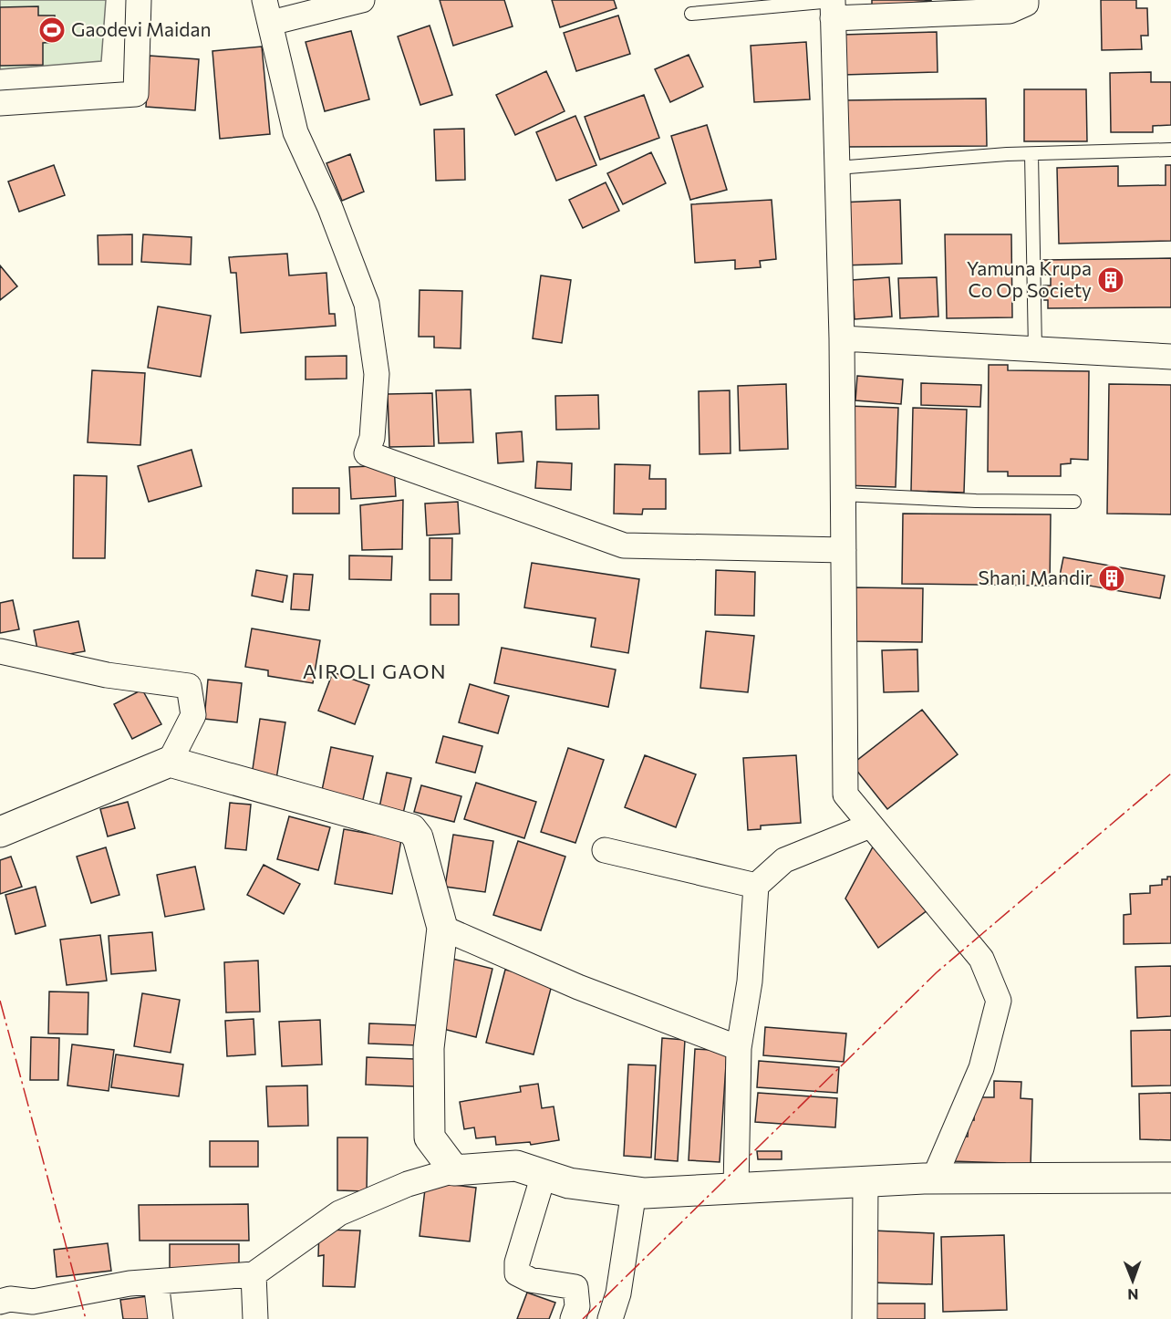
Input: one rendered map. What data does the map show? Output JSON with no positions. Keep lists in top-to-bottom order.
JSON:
{
  "districts": ["AIROLI GAON"],
  "places": {
    "sports": ["Gaodevi Maidan"],
    "building": ["Yamuna Krupa Co Op Society", "Shani Mandir"]
  },
  "north": "bottom"
}
